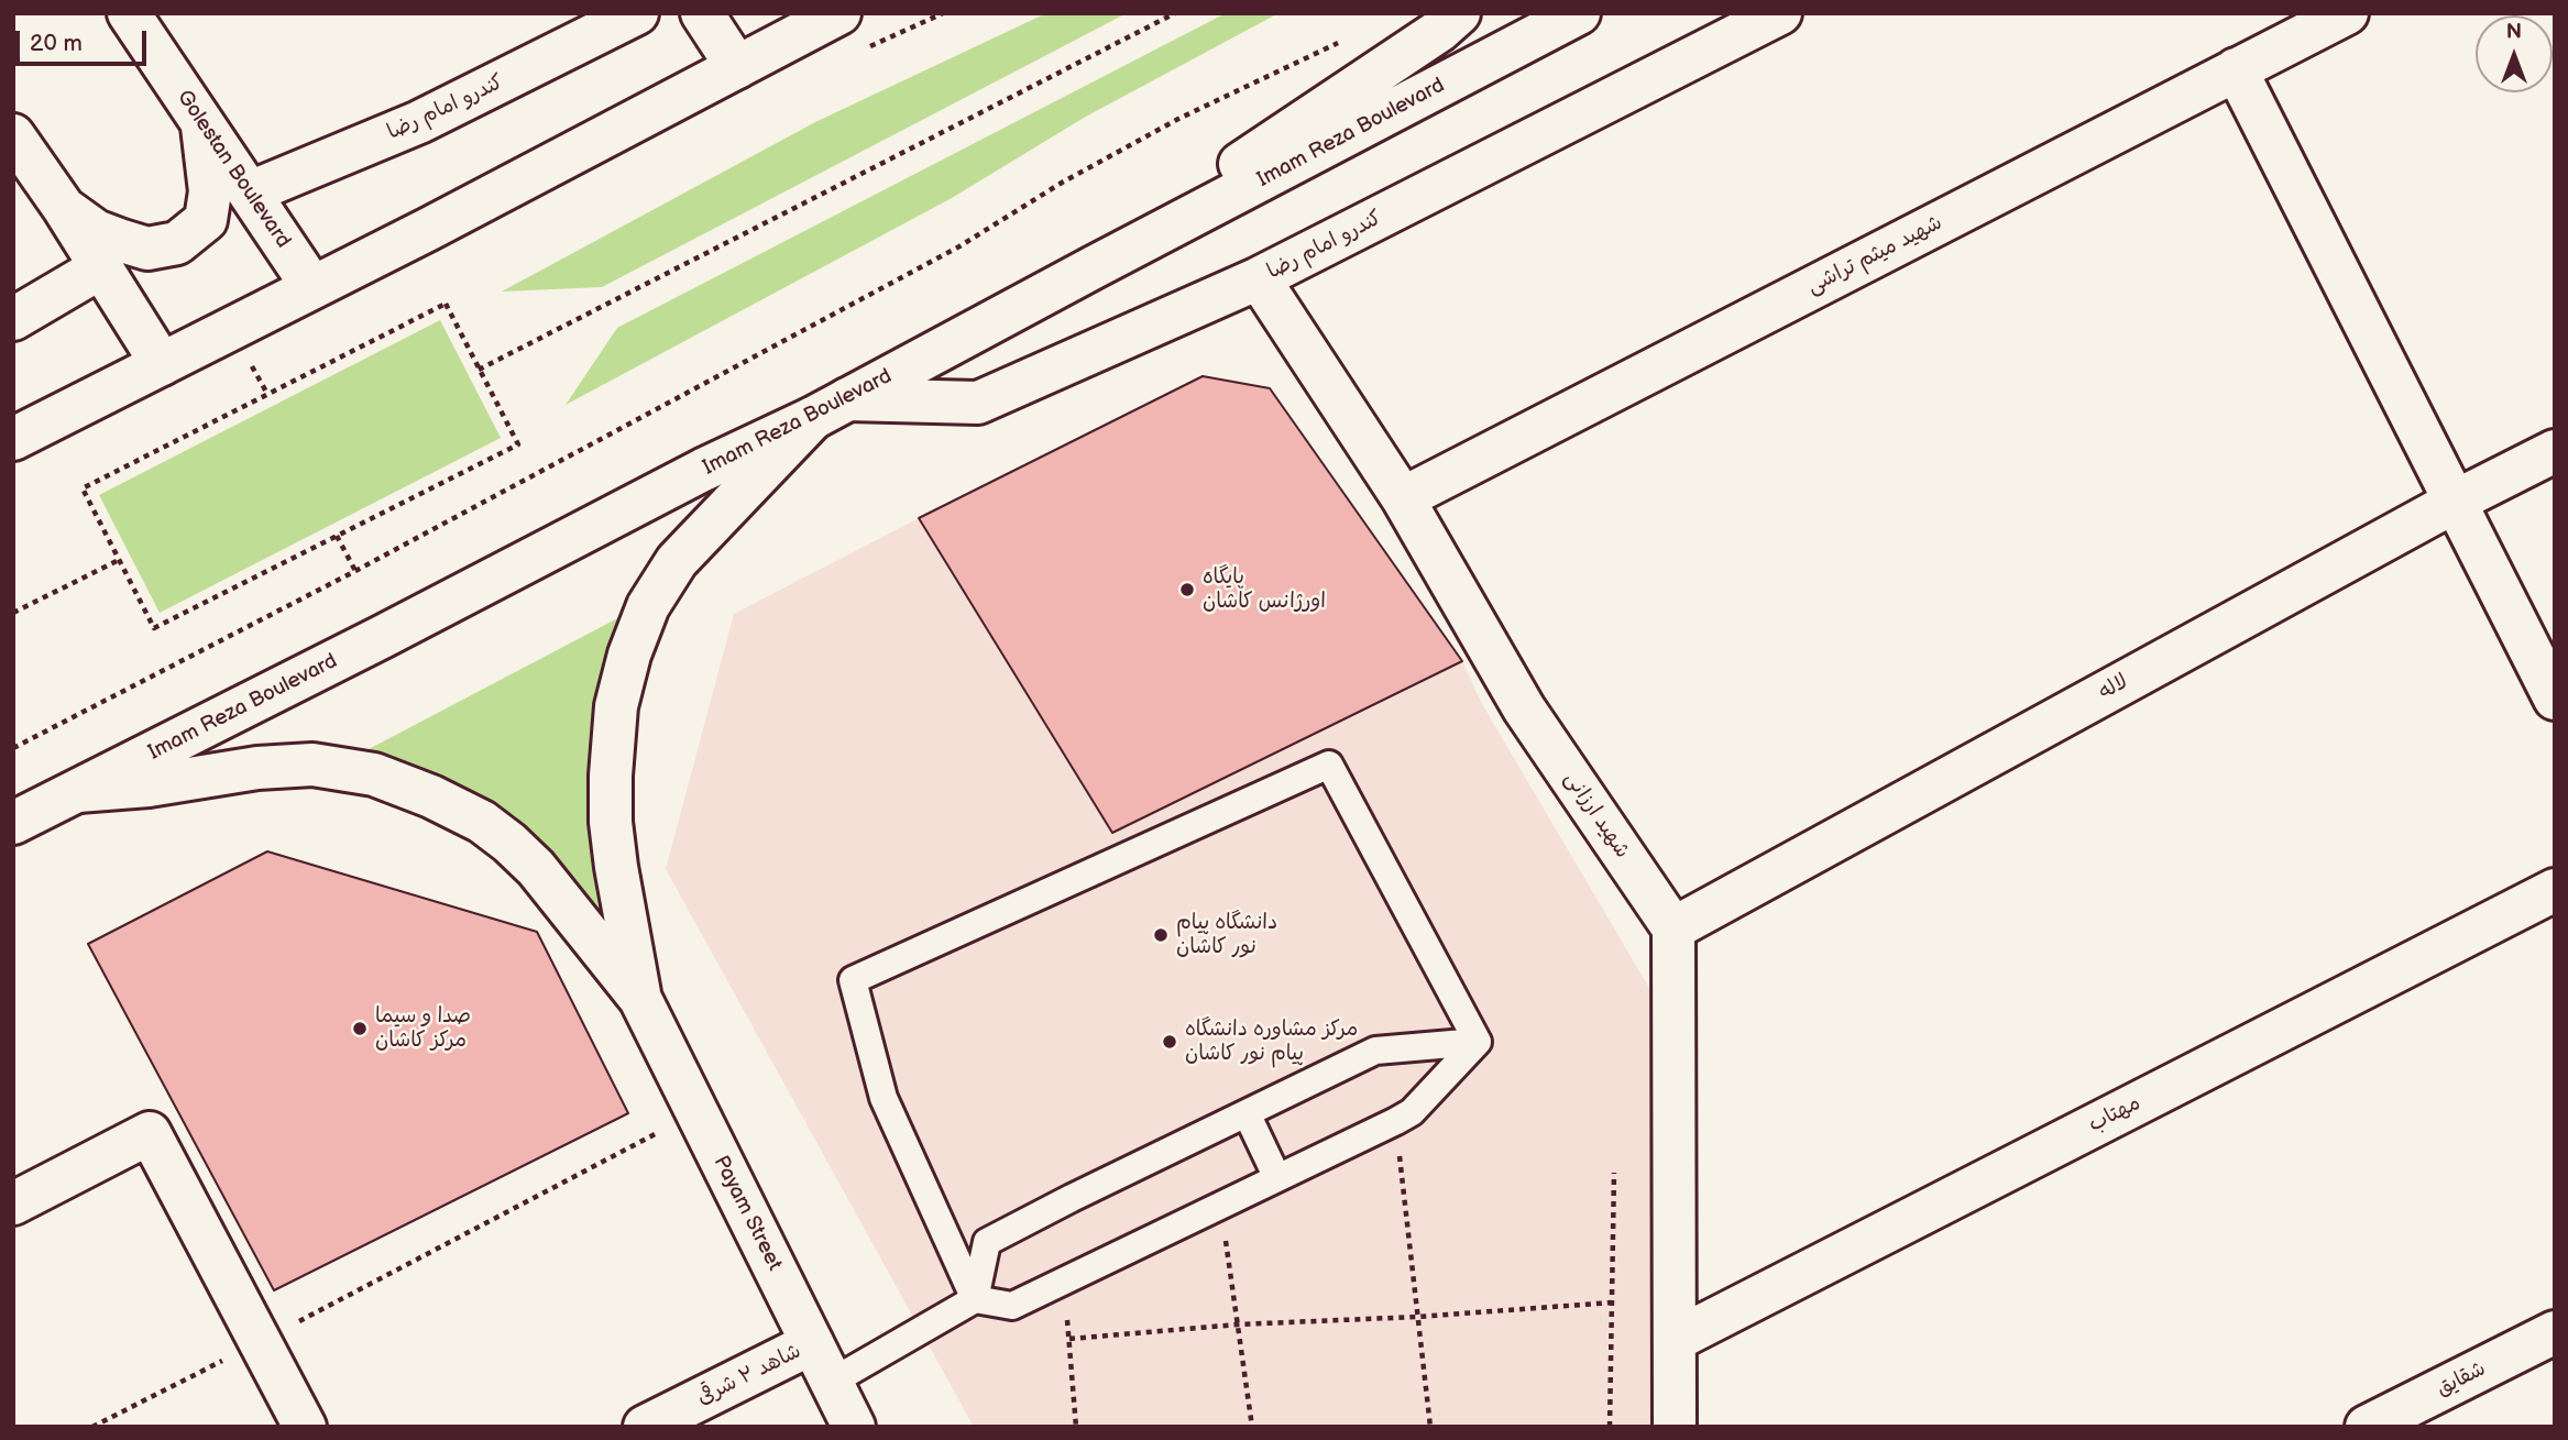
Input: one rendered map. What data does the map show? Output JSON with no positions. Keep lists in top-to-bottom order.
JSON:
{
  "streets": {
    "street": [
      "کندرو امام رضا",
      "Imam Reza Boulevard",
      "Golestan Boulevard",
      "شهید میثم تراشی",
      "لاله",
      "شهید ارزانی",
      "مهتاب",
      "Payam Street",
      "شاهد ۲ شرقی",
      "شقایق"
    ]
  },
  "crossings": [
    ["کندرو امام رضا", "Imam Reza Boulevard"],
    ["کندرو امام رضا", "Golestan Boulevard"],
    ["کندرو امام رضا", "شهید ارزانی"],
    ["شهید میثم تراشی", "شهید ارزانی"],
    ["لاله", "شهید ارزانی"],
    ["Payam Street", "شاهد ۲ شرقی"]
  ],
  "places": [
    "پایگاه اورژانس کاشان",
    "دانشگاه پیام نور کاشان",
    "صدا و سیما مرکز کاشان",
    "مرکز مشاوره دانشگاه پیام نور کاشان"
  ],
  "scale_bar": "20 m",
  "north": "top"
}
